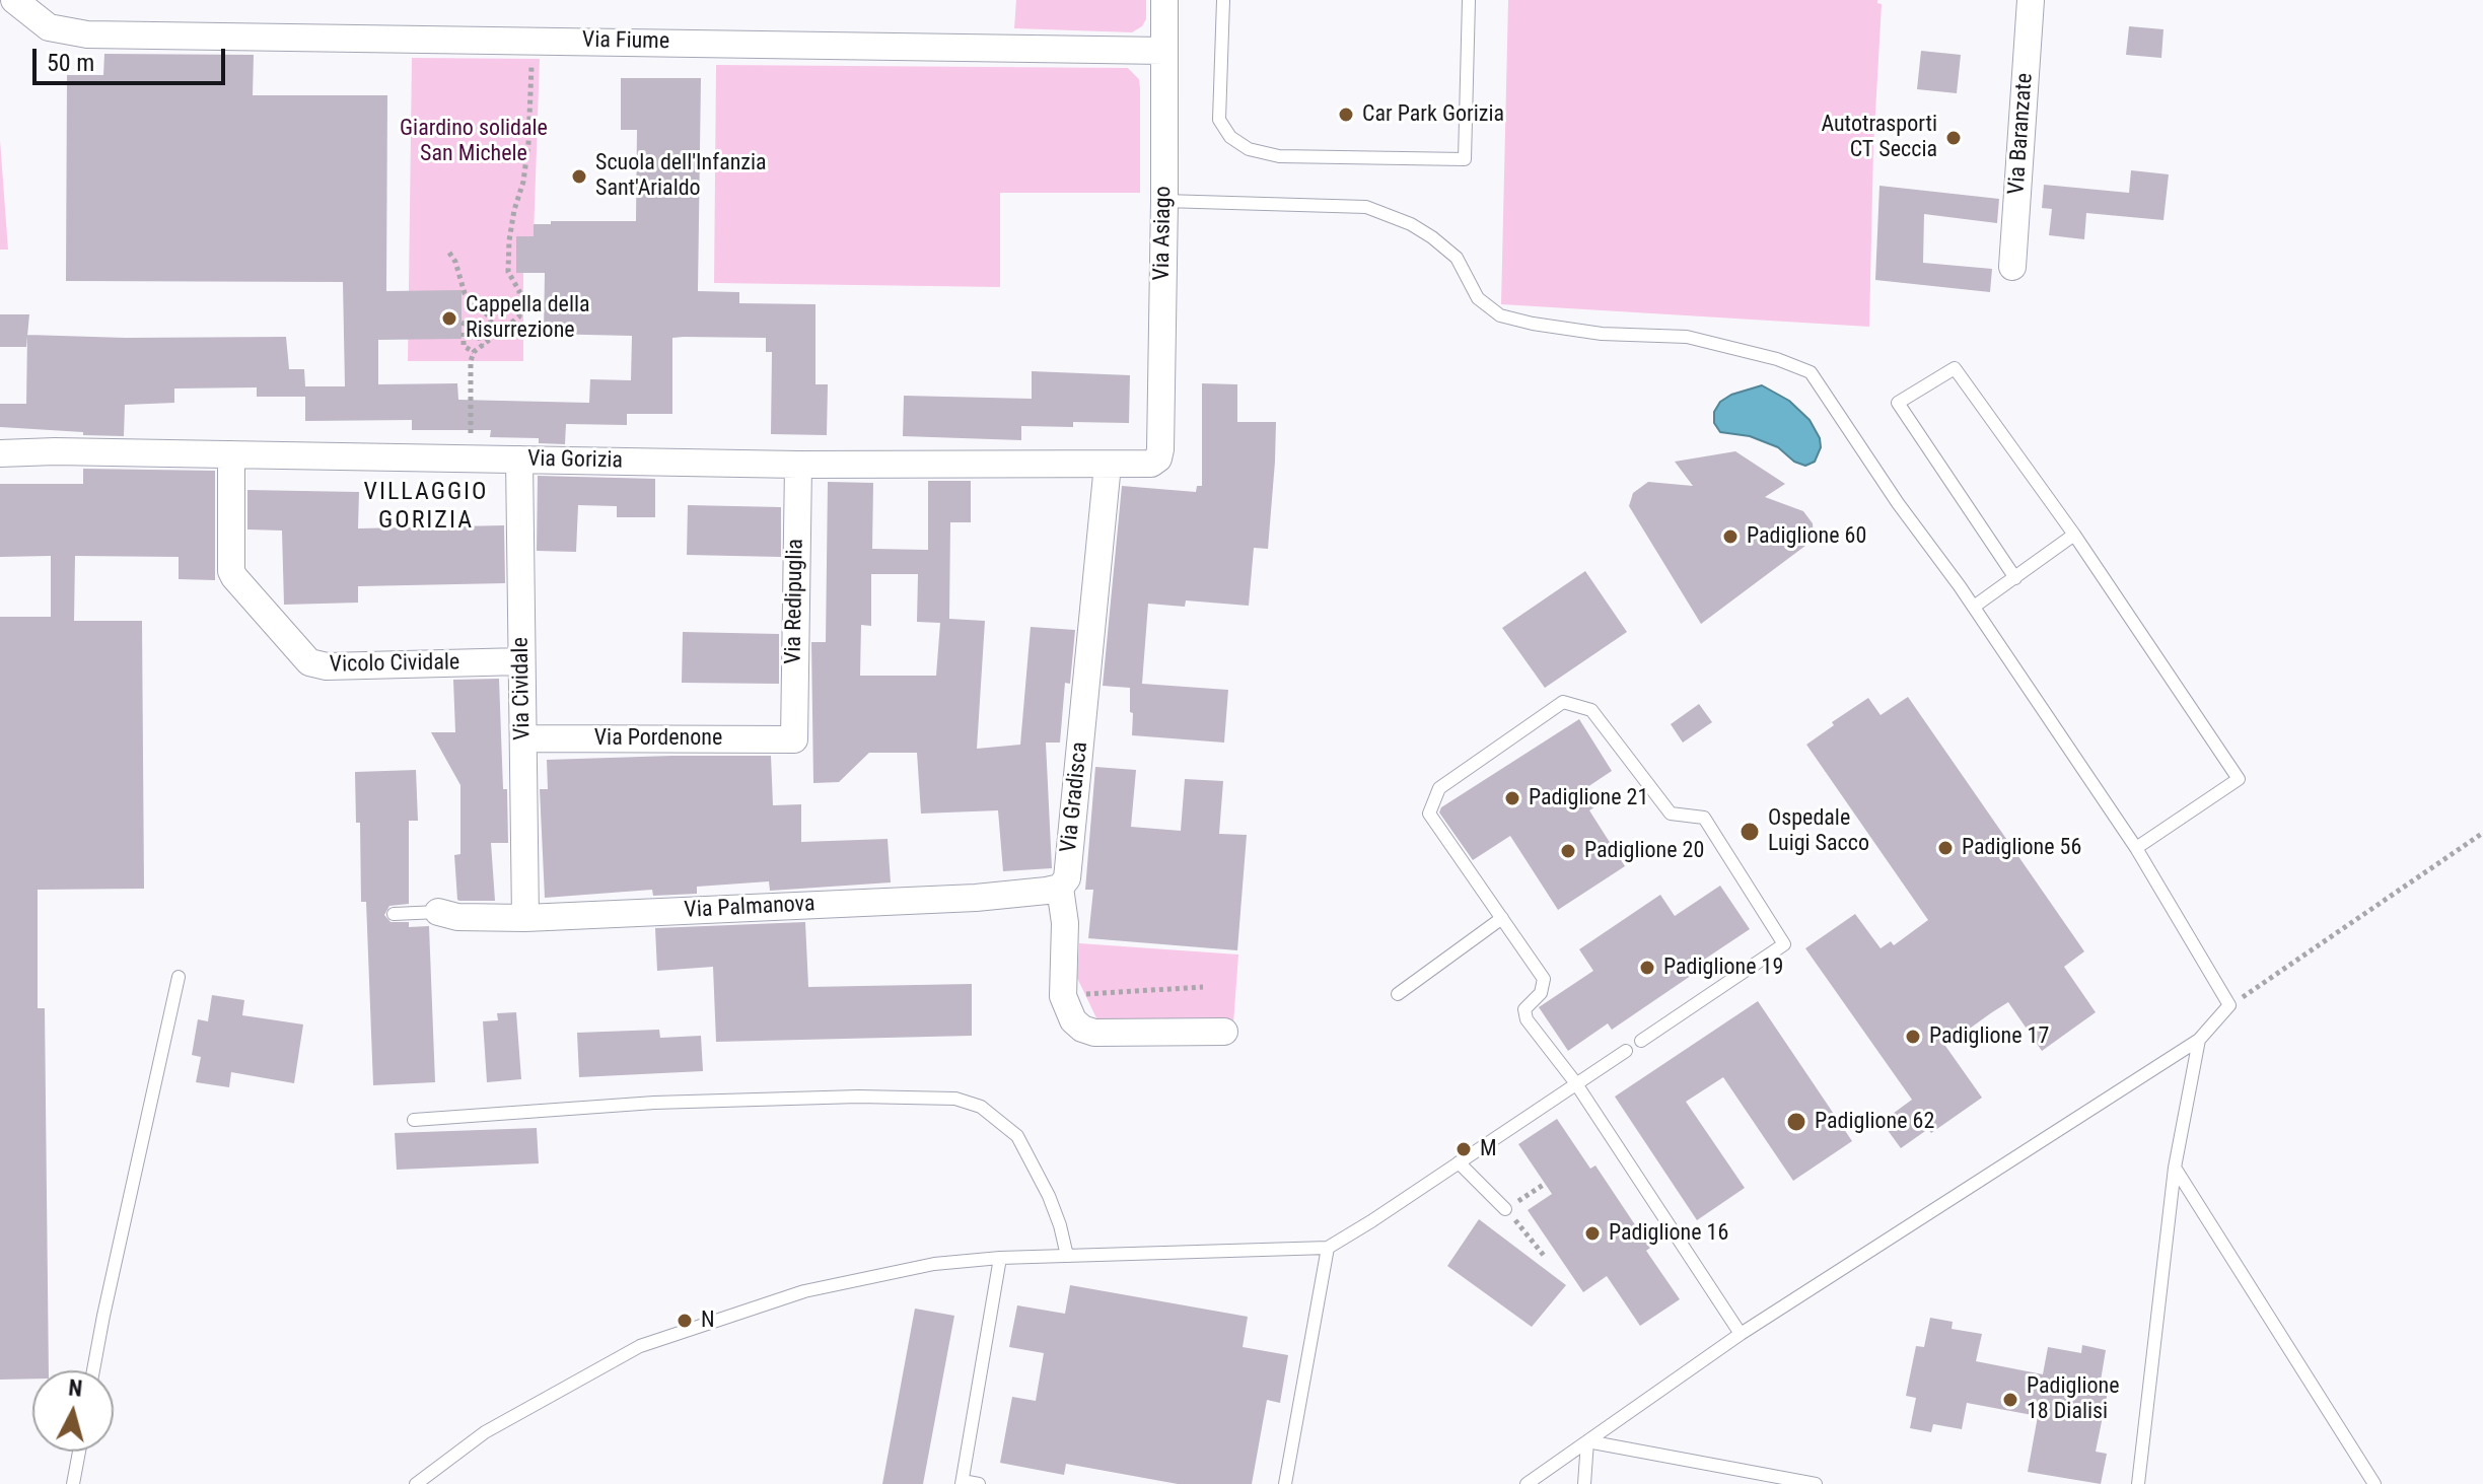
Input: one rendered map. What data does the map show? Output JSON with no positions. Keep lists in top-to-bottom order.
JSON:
{
  "streets": {
    "street": [
      "Via Fiume",
      "Via Baranzate",
      "Via Asiago",
      "Via Gorizia",
      "Via Redipuglia",
      "Vicolo Cividale",
      "Via Cividale",
      "Via Pordenone",
      "Via Gradisca",
      "Via Palmanova"
    ]
  },
  "crossings": [
    ["Via Fiume", "Via Asiago"],
    ["Via Asiago", "Via Gorizia"],
    ["Via Gorizia", "Via Redipuglia"],
    ["Via Gorizia", "Vicolo Cividale"],
    ["Via Gorizia", "Via Cividale"],
    ["Via Gorizia", "Via Gradisca"],
    ["Via Redipuglia", "Via Pordenone"],
    ["Vicolo Cividale", "Via Cividale"],
    ["Via Cividale", "Via Pordenone"],
    ["Via Cividale", "Via Palmanova"],
    ["Via Gradisca", "Via Palmanova"]
  ],
  "districts": ["VILLAGGIO GORIZIA"],
  "parks": ["Giardino solidale San Michele"],
  "places": [
    "Car Park Gorizia",
    "Autotrasporti CT Seccia",
    "Scuola dell'Infanzia Sant'Arialdo",
    "Cappella della Risurrezione",
    "Padiglione 60",
    "Padiglione 21",
    "Ospedale Luigi Sacco",
    "Padiglione 56",
    "Padiglione 20",
    "Padiglione 19",
    "Padiglione 17",
    "Padiglione 62",
    "M",
    "Padiglione 16",
    "N",
    "Padiglione 18 Dialisi"
  ],
  "scale_bar": "50 m",
  "north": "top"
}
